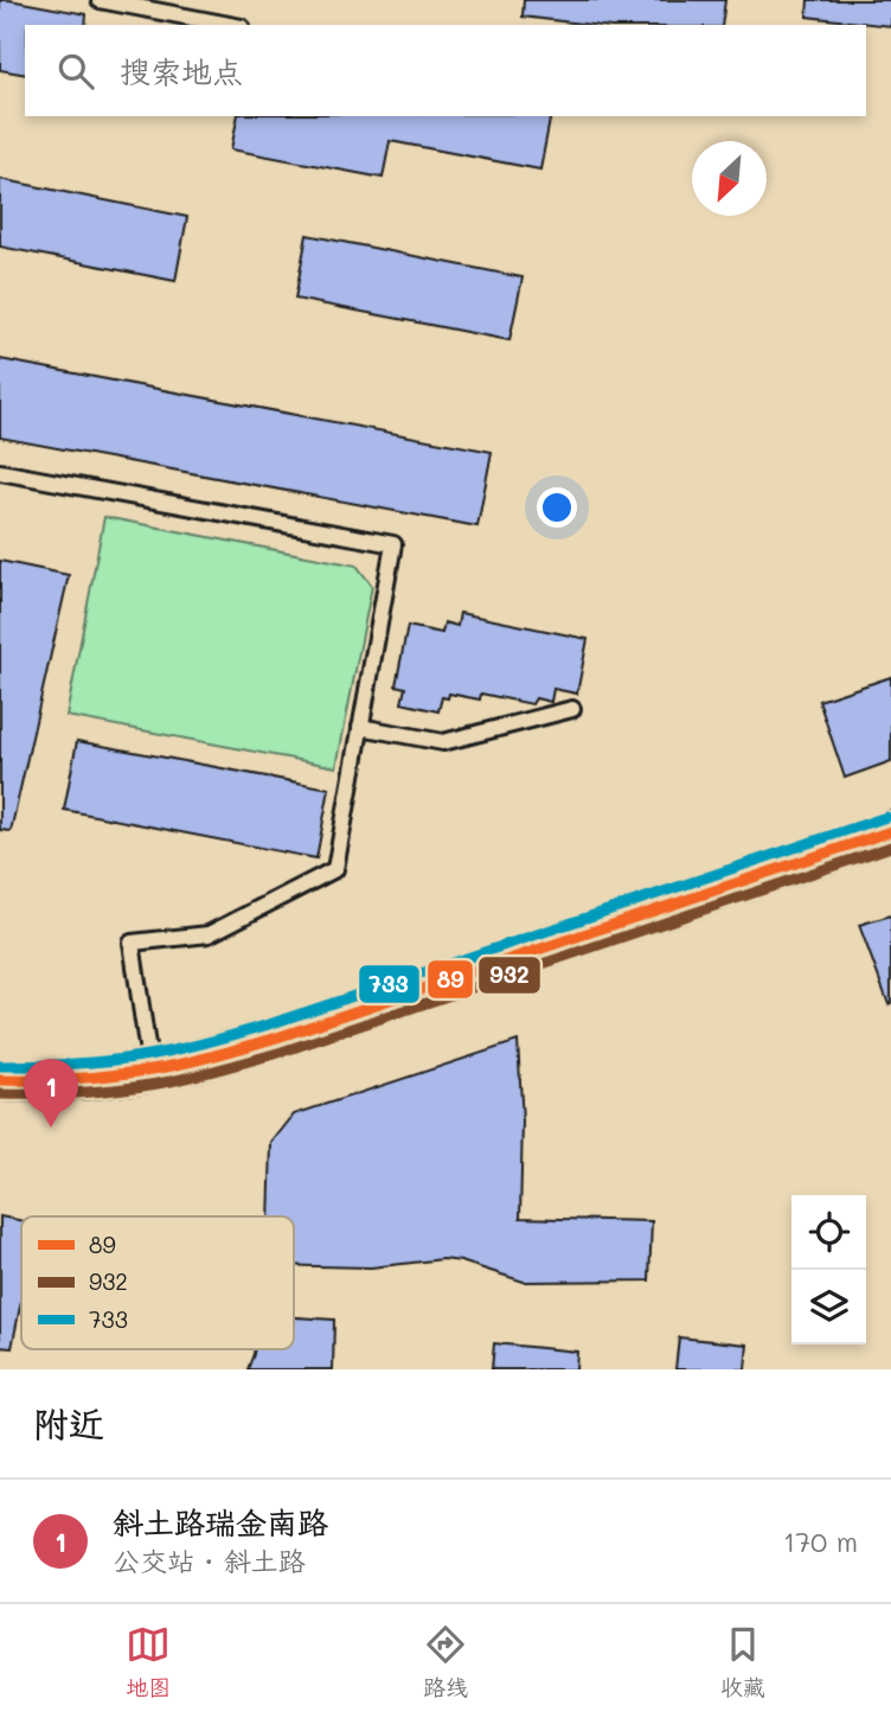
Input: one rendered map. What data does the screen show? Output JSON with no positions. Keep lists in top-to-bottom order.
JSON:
{
  "lines": ["transit line 733", "transit line 89", "transit line 932"],
  "legend": ["89", "932", "733"],
  "north": "bottom left",
  "page": {
    "search": "搜索地点",
    "pins": "1",
    "heading": "附近",
    "list": [
      {
        "mark": "1",
        "name": "斜土路瑞金南路",
        "note": "公交站 · 斜土路",
        "value": "170 m"
      }
    ],
    "nav": ["地图", "路线", "收藏"]
  }
}
